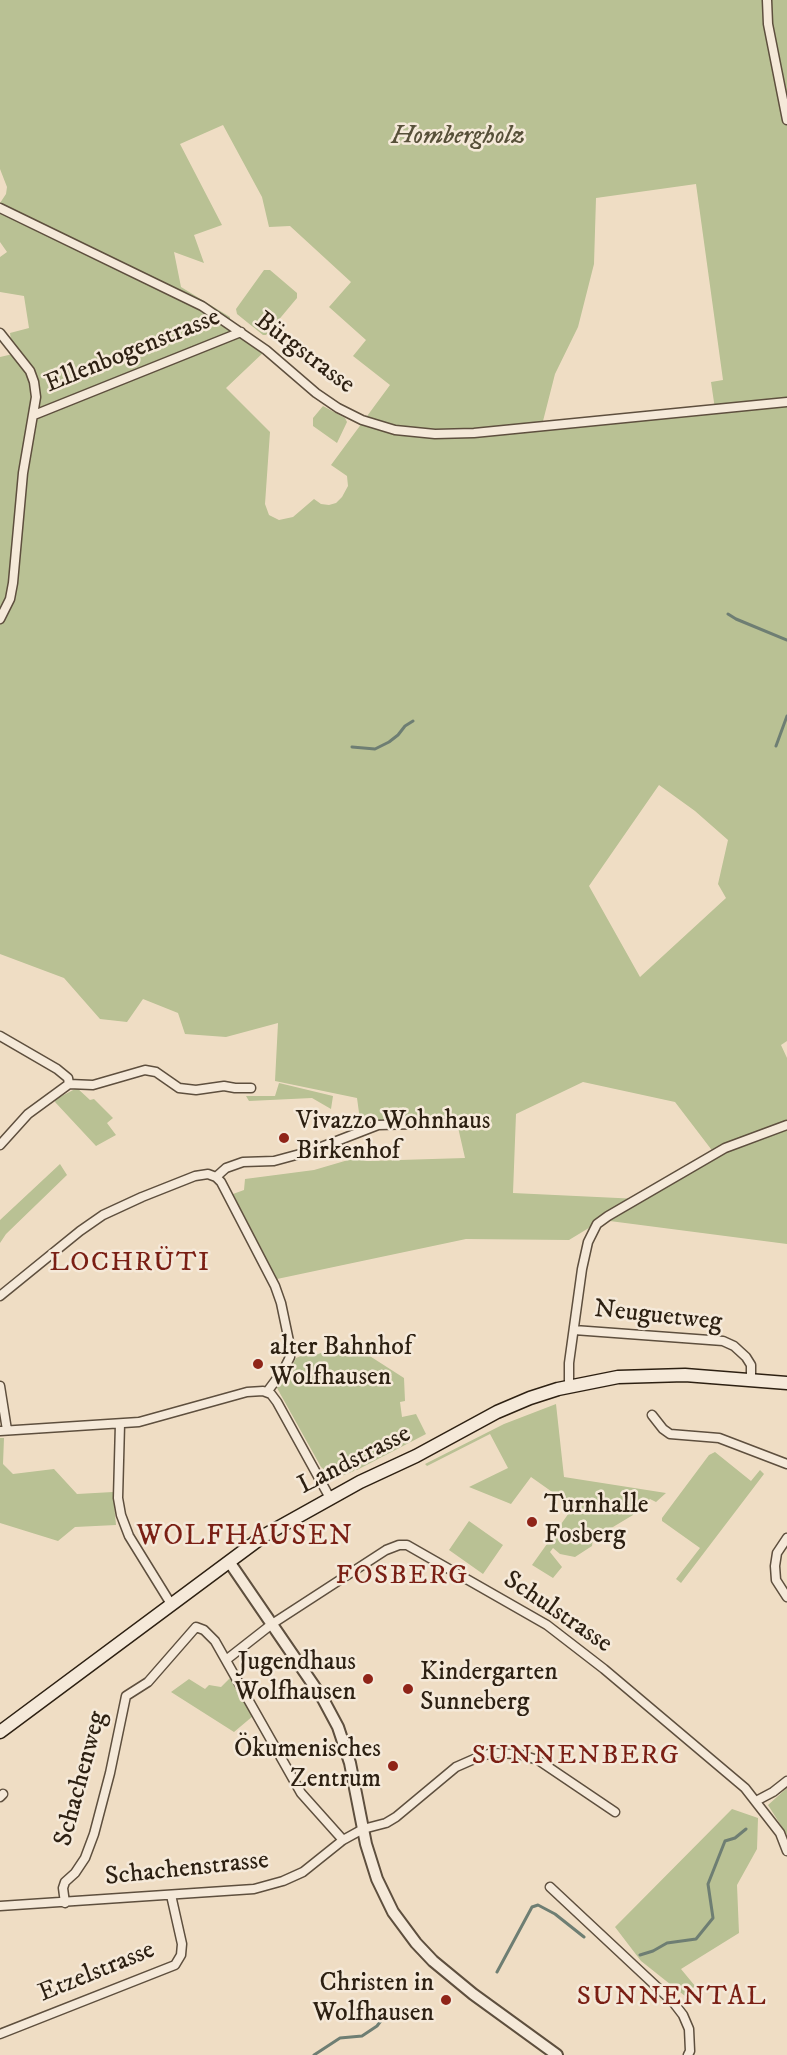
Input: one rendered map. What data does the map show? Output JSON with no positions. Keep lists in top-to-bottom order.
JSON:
{
  "streets": {
    "main road": ["Landstrasse"],
    "street": [
      "Ellenbogenstrasse",
      "Bürgstrasse",
      "Neuguetweg",
      "Schulstrasse",
      "Schachenweg",
      "Schachenstrasse",
      "Etzelstrasse"
    ]
  },
  "crossings": [
    ["Ellenbogenstrasse", "Bürgstrasse"],
    ["Neuguetweg", "Landstrasse"],
    ["Schulstrasse", "Schachenweg"],
    ["Schachenweg", "Schachenstrasse"],
    ["Schachenstrasse", "Etzelstrasse"]
  ],
  "districts": [
    "LOCHRÜTI",
    "WOLFHAUSEN",
    "FOSBERG",
    "SUNNENBERG",
    "SUNNENTAL"
  ],
  "parks": ["Hombergholz"],
  "places": [
    "Vivazzo Wohnhaus Birkenhof",
    "alter Bahnhof Wolfhausen",
    "Turnhalle Fosberg",
    "Jugendhaus Wolfhausen",
    "Kindergarten Sunneberg",
    "Ökumenisches Zentrum",
    "Christen in Wolfhausen"
  ]
}
